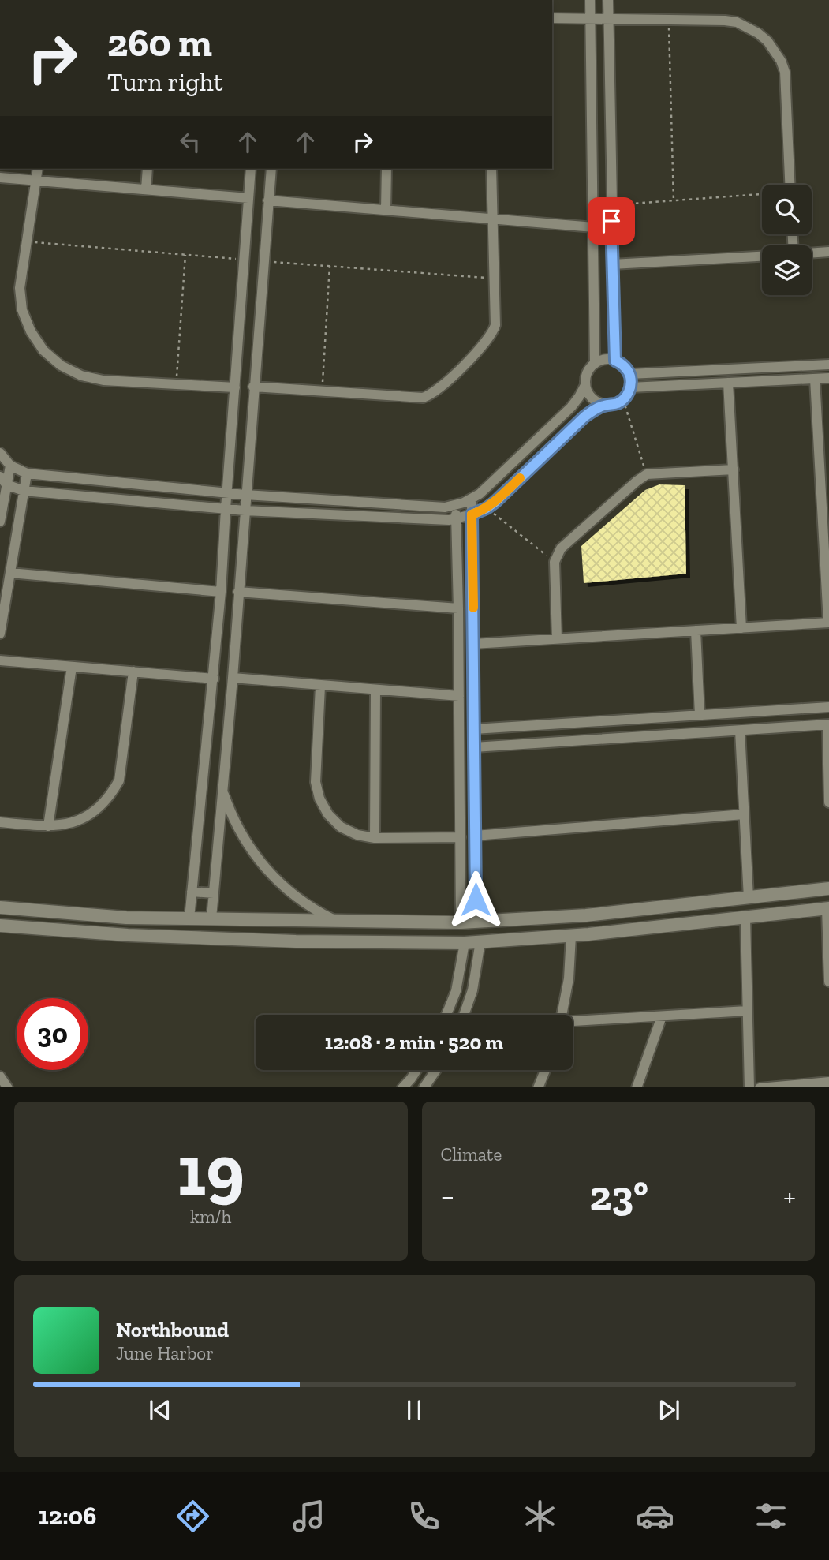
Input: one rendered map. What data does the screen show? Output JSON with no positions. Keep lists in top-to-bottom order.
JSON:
{
  "page": {
    "turn": ["260 m", "Turn right"],
    "limit": "30",
    "trip": "12:08 · 2 min · 520 m",
    "tile": [
      ["19", "km/h"],
      "Climate"
    ],
    "heat": ["−", "23°", "+"],
    "song": ["Northbound", "June Harbor"],
    "tabs": "12:06"
  }
}
